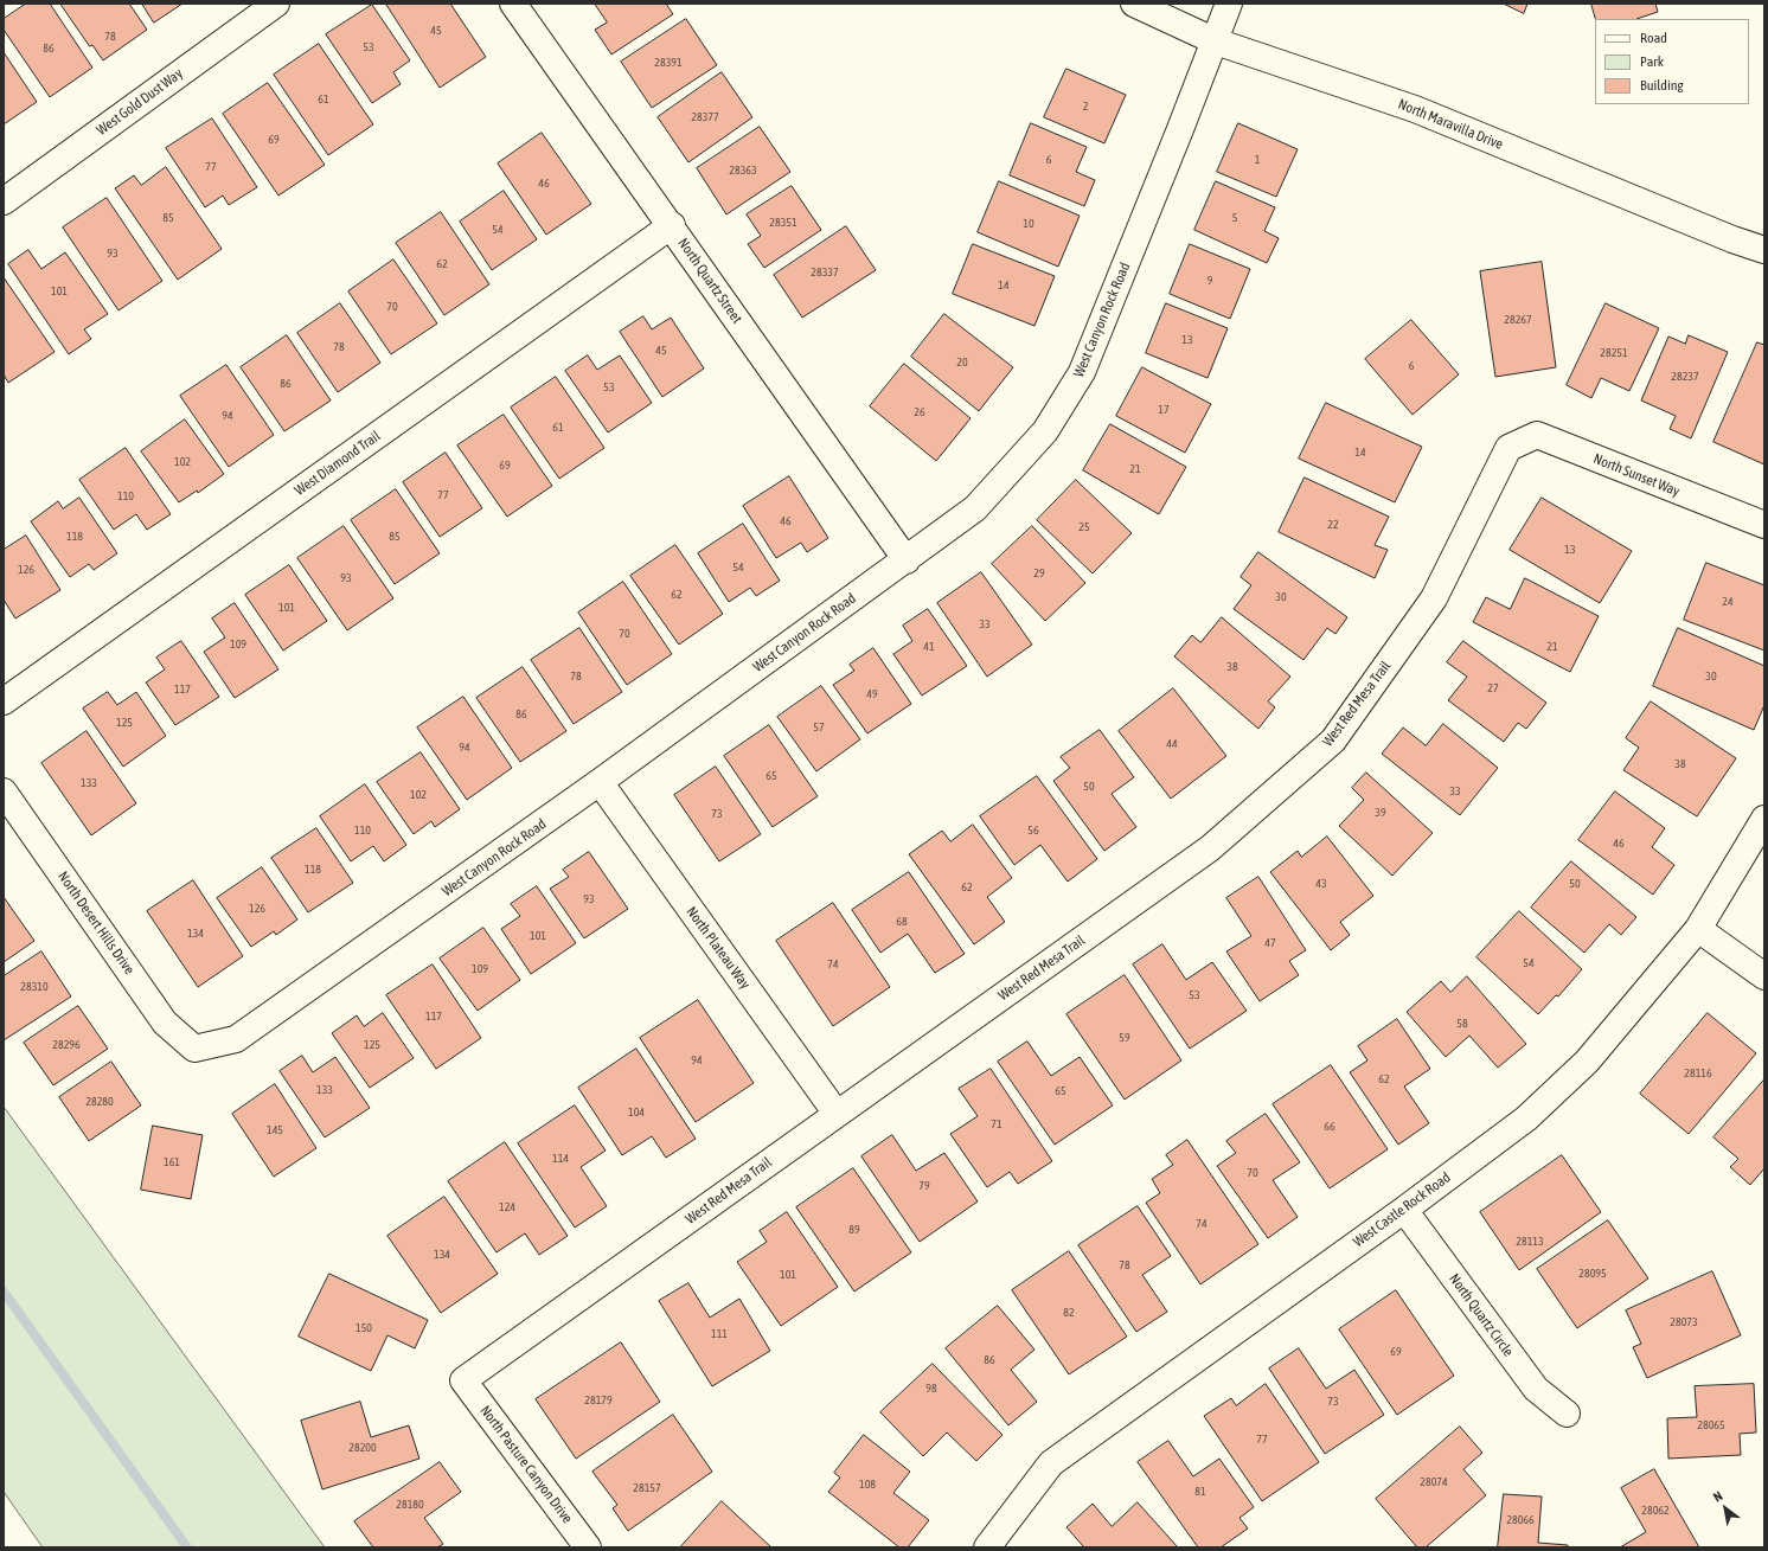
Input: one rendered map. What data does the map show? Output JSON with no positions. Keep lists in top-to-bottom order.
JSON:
{
  "streets": {
    "street": [
      "West Gold Dust Way",
      "North Maravilla Drive",
      "North Quartz Street",
      "West Canyon Rock Road",
      "West Diamond Trail",
      "North Sunset Way",
      "West Red Mesa Trail",
      "North Desert Hills Drive",
      "North Plateau Way",
      "West Castle Rock Road",
      "North Quartz Circle",
      "North Pasture Canyon Drive"
    ]
  },
  "crossings": [
    ["North Maravilla Drive", "West Canyon Rock Road"],
    ["North Quartz Street", "West Canyon Rock Road"],
    ["North Quartz Street", "West Diamond Trail"],
    ["West Canyon Rock Road", "North Desert Hills Drive"],
    ["West Canyon Rock Road", "North Plateau Way"],
    ["North Sunset Way", "West Red Mesa Trail"],
    ["West Red Mesa Trail", "North Plateau Way"],
    ["West Red Mesa Trail", "North Pasture Canyon Drive"],
    ["West Castle Rock Road", "North Quartz Circle"]
  ],
  "house_numbers": [
    "45",
    "78",
    "53",
    "86",
    "28391",
    "61",
    "2",
    "28377",
    "69",
    "6",
    "1",
    "77",
    "28363",
    "46",
    "85",
    "5",
    "28351",
    "10",
    "54",
    "93",
    "62",
    "28337",
    "9",
    "14",
    "101",
    "70",
    "28267",
    "13",
    "78",
    "45",
    "28251",
    "20",
    "6",
    "28237",
    "86",
    "53",
    "17",
    "26",
    "94",
    "61",
    "14",
    "102",
    "69",
    "21",
    "77",
    "110",
    "46",
    "22",
    "25",
    "118",
    "85",
    "13",
    "54",
    "126",
    "29",
    "93",
    "62",
    "30",
    "24",
    "101",
    "33",
    "70",
    "109",
    "41",
    "21",
    "38",
    "78",
    "30",
    "27",
    "117",
    "49",
    "86",
    "125",
    "57",
    "44",
    "94",
    "38",
    "65",
    "133",
    "50",
    "33",
    "102",
    "39",
    "73",
    "110",
    "56",
    "46",
    "118",
    "43",
    "50",
    "62",
    "93",
    "126",
    "68",
    "134",
    "101",
    "47",
    "54",
    "74",
    "109",
    "28310",
    "53",
    "117",
    "58",
    "59",
    "28296",
    "125",
    "94",
    "28116",
    "62",
    "133",
    "65",
    "28280",
    "104",
    "71",
    "66",
    "145",
    "114",
    "161",
    "70",
    "79",
    "124",
    "74",
    "89",
    "28113",
    "134",
    "78",
    "28095",
    "101",
    "82",
    "28073",
    "150",
    "111",
    "69",
    "86",
    "98",
    "28179",
    "73",
    "28065",
    "77",
    "28200",
    "28074",
    "108",
    "28157",
    "81",
    "28180",
    "28062",
    "28066"
  ],
  "legend": ["Road", "Park", "Building"],
  "north": "top left"
}
